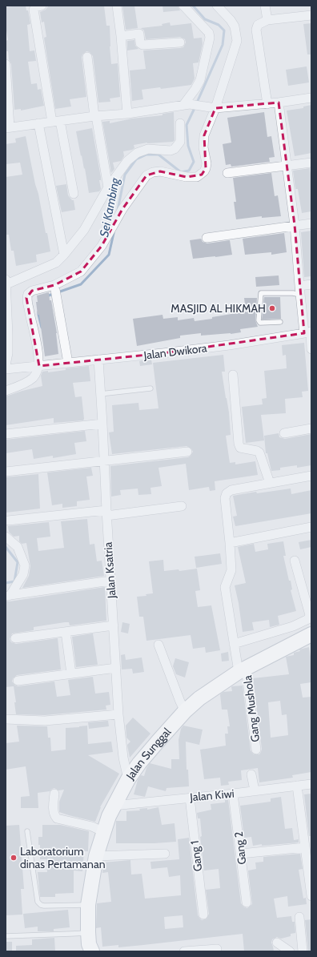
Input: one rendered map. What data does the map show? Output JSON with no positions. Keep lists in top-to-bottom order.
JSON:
{
  "streets": {
    "main road": ["Jalan Sunggal"],
    "street": [
      "Jalan Dwikora",
      "Jalan Ksatria",
      "Gang Mushola",
      "Jalan Kiwi",
      "Gang 2",
      "Gang 1"
    ]
  },
  "crossings": [
    ["Jalan Dwikora", "Jalan Ksatria"],
    ["Jalan Ksatria", "Jalan Sunggal"],
    ["Gang Mushola", "Jalan Sunggal"],
    ["Jalan Sunggal", "Jalan Kiwi"],
    ["Jalan Kiwi", "Gang 2"],
    ["Jalan Kiwi", "Gang 1"]
  ],
  "water": ["Sei Kambing"],
  "places": ["MASJID AL HIKMAH", "Laboratorium dinas Pertamanan"]
}
